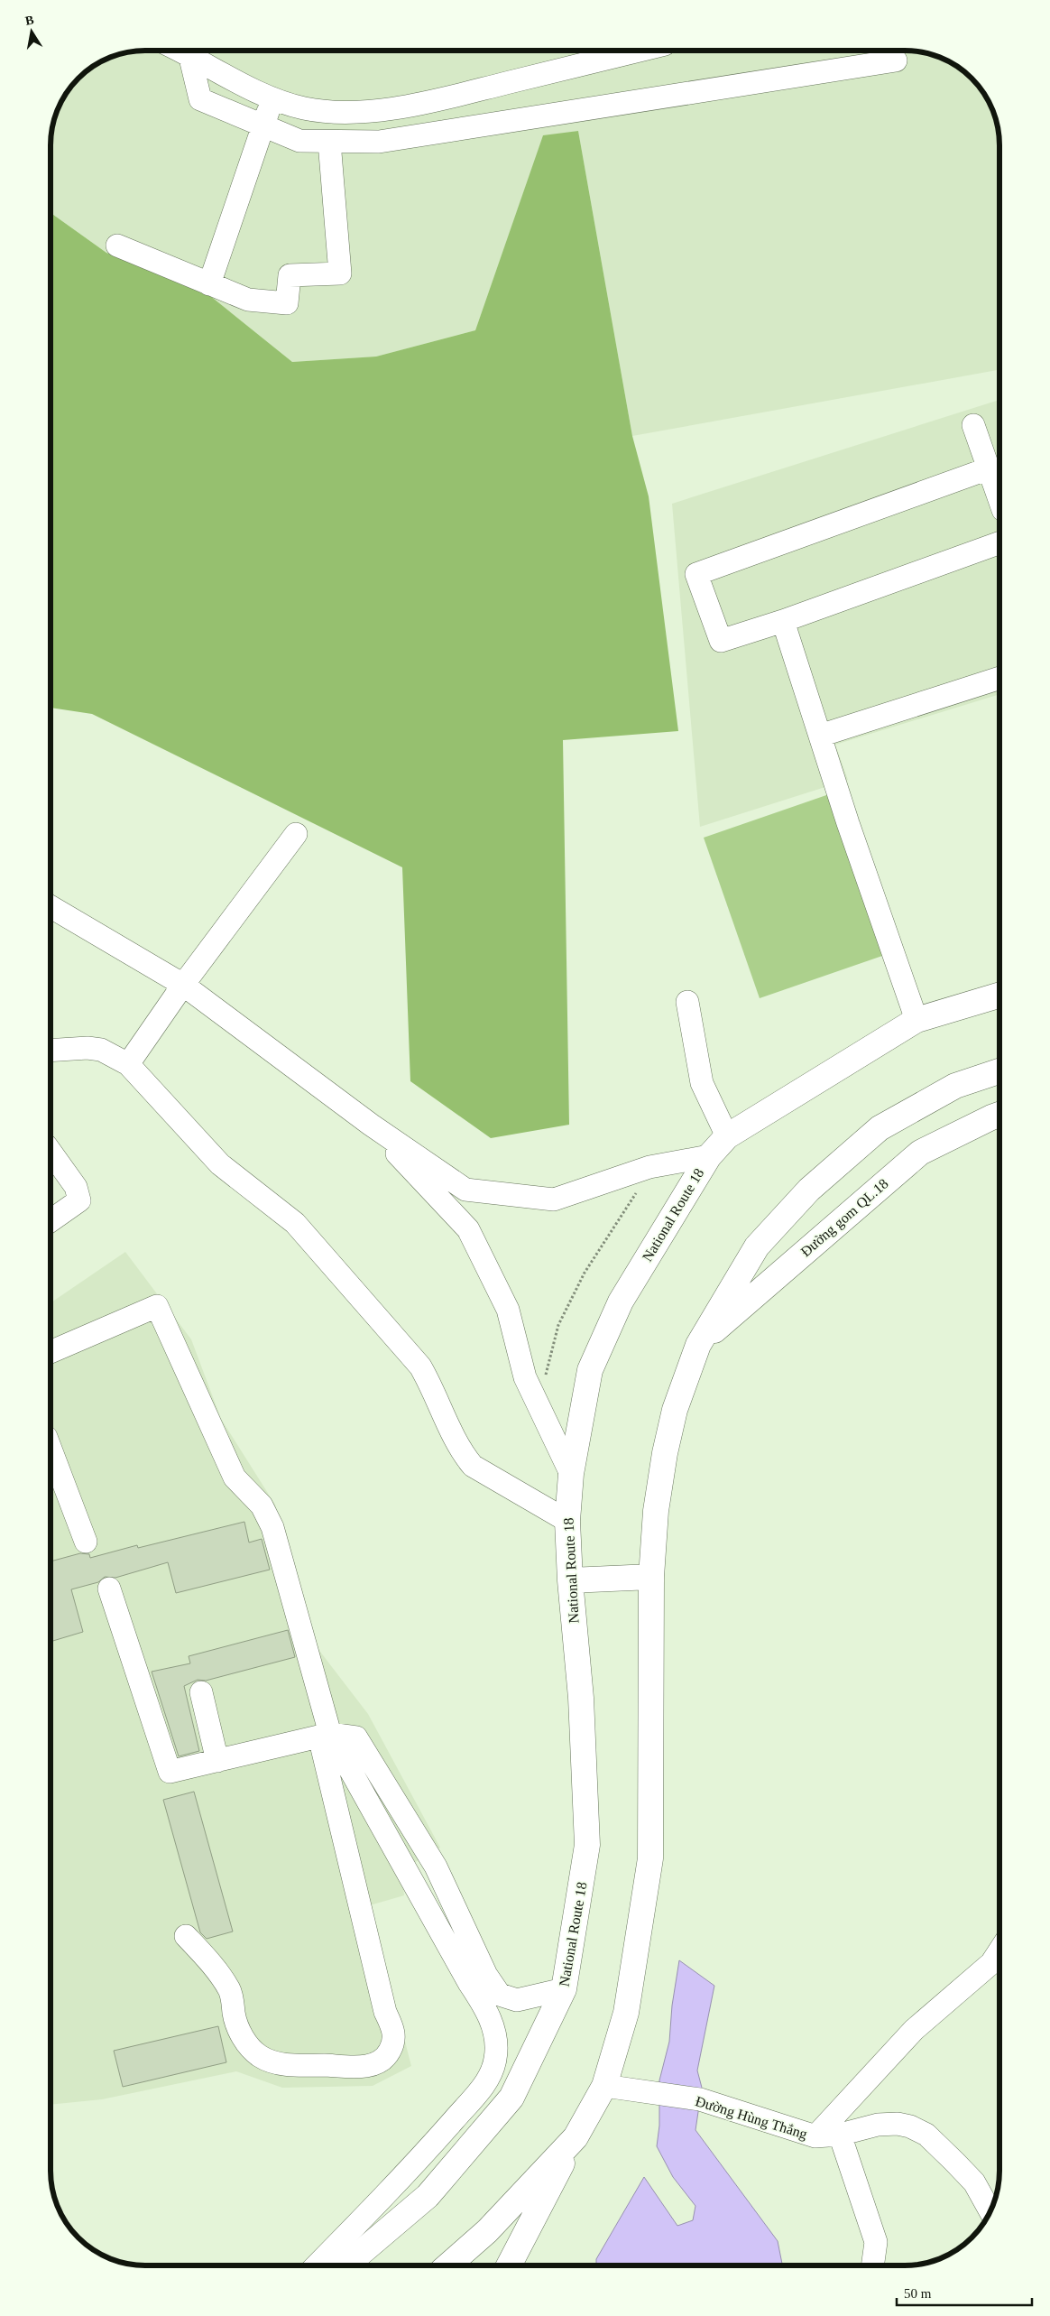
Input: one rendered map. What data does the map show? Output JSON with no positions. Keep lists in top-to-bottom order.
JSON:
{
  "streets": {
    "highway": ["National Route 18", "Đường gom QL.18"],
    "street": ["Đường Hùng Thắng"]
  },
  "scale_bar": "50 m",
  "north": "top"
}
